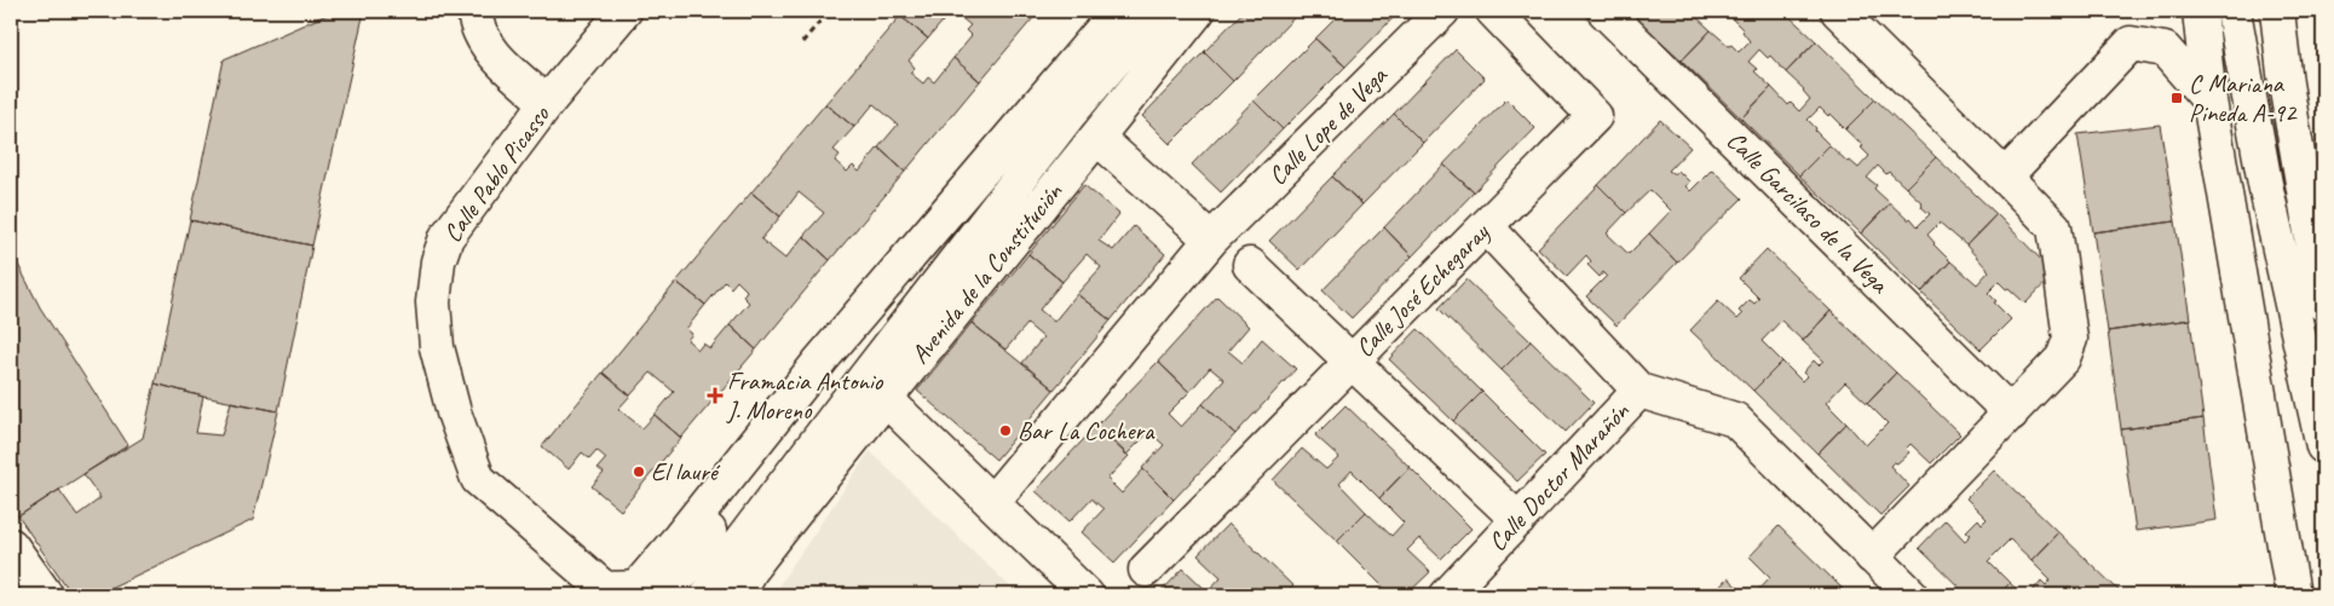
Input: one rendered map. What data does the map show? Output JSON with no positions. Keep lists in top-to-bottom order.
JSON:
{
  "streets": {
    "main road": [
      "Calle Lope de Vega",
      "Calle Pablo Picasso",
      "Calle Garcilaso de la Vega",
      "Avenida de la Constitución",
      "Calle José Echegaray",
      "Calle Doctor Marañón"
    ]
  },
  "crossings": [
    ["Calle José Echegaray", "Calle Doctor Marañón"]
  ],
  "places": {
    "transit": ["C Mariana Pineda A-92"],
    "health": ["Framacia Antonio J. Moreno"],
    "other": ["Bar La Cochera", "El lauré"]
  }
}
